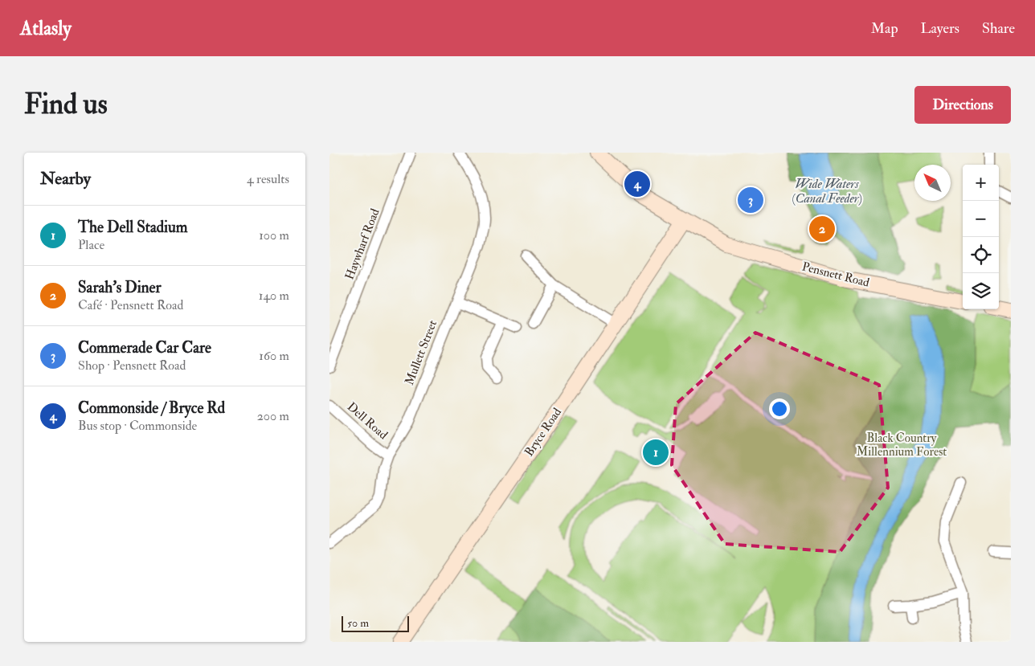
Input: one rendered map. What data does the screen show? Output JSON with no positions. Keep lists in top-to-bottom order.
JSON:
{
  "streets": {
    "main road": ["Pensnett Road", "Bryce Road"],
    "street": ["Haywharf Road", "Mullett Street", "Dell Road"]
  },
  "crossings": [
    ["Pensnett Road", "Bryce Road"],
    ["Mullett Street", "Dell Road"]
  ],
  "water": ["Wide Waters (Canal Feeder)"],
  "parks": ["Black Country Millennium Forest"],
  "scale_bar": "50 m",
  "north": "top left",
  "page": {
    "header": "Atlasly",
    "nav": ["Map", "Layers", "Share"],
    "buttons": "Directions",
    "title": "Find us",
    "heading": ["Nearby", "4 results"],
    "map_buttons": ["+", "−"],
    "pins": [
      "4",
      "3",
      "2",
      "1"
    ],
    "list": [
      {
        "mark": "1",
        "name": "The Dell Stadium",
        "note": "Place",
        "value": "100 m"
      },
      {
        "mark": "2",
        "name": "Sarah's Diner",
        "note": "Café · Pensnett Road",
        "value": "140 m"
      },
      {
        "mark": "3",
        "name": "Commerade Car Care",
        "note": "Shop · Pensnett Road",
        "value": "160 m"
      },
      {
        "mark": "4",
        "name": "Commonside / Bryce Rd",
        "note": "Bus stop · Commonside",
        "value": "200 m"
      }
    ],
    "scale": "50 m"
  }
}
